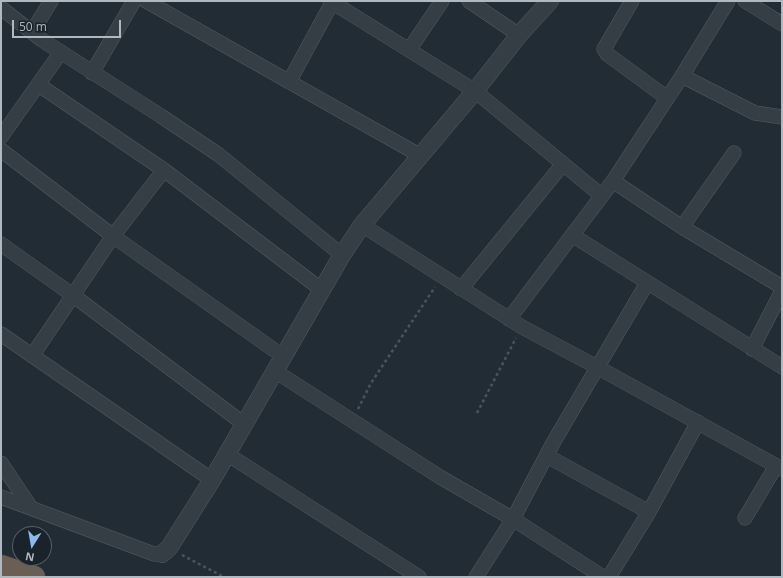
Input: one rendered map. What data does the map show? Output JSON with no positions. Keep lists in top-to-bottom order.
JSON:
{
  "scale_bar": "50 m",
  "north": "bottom"
}
